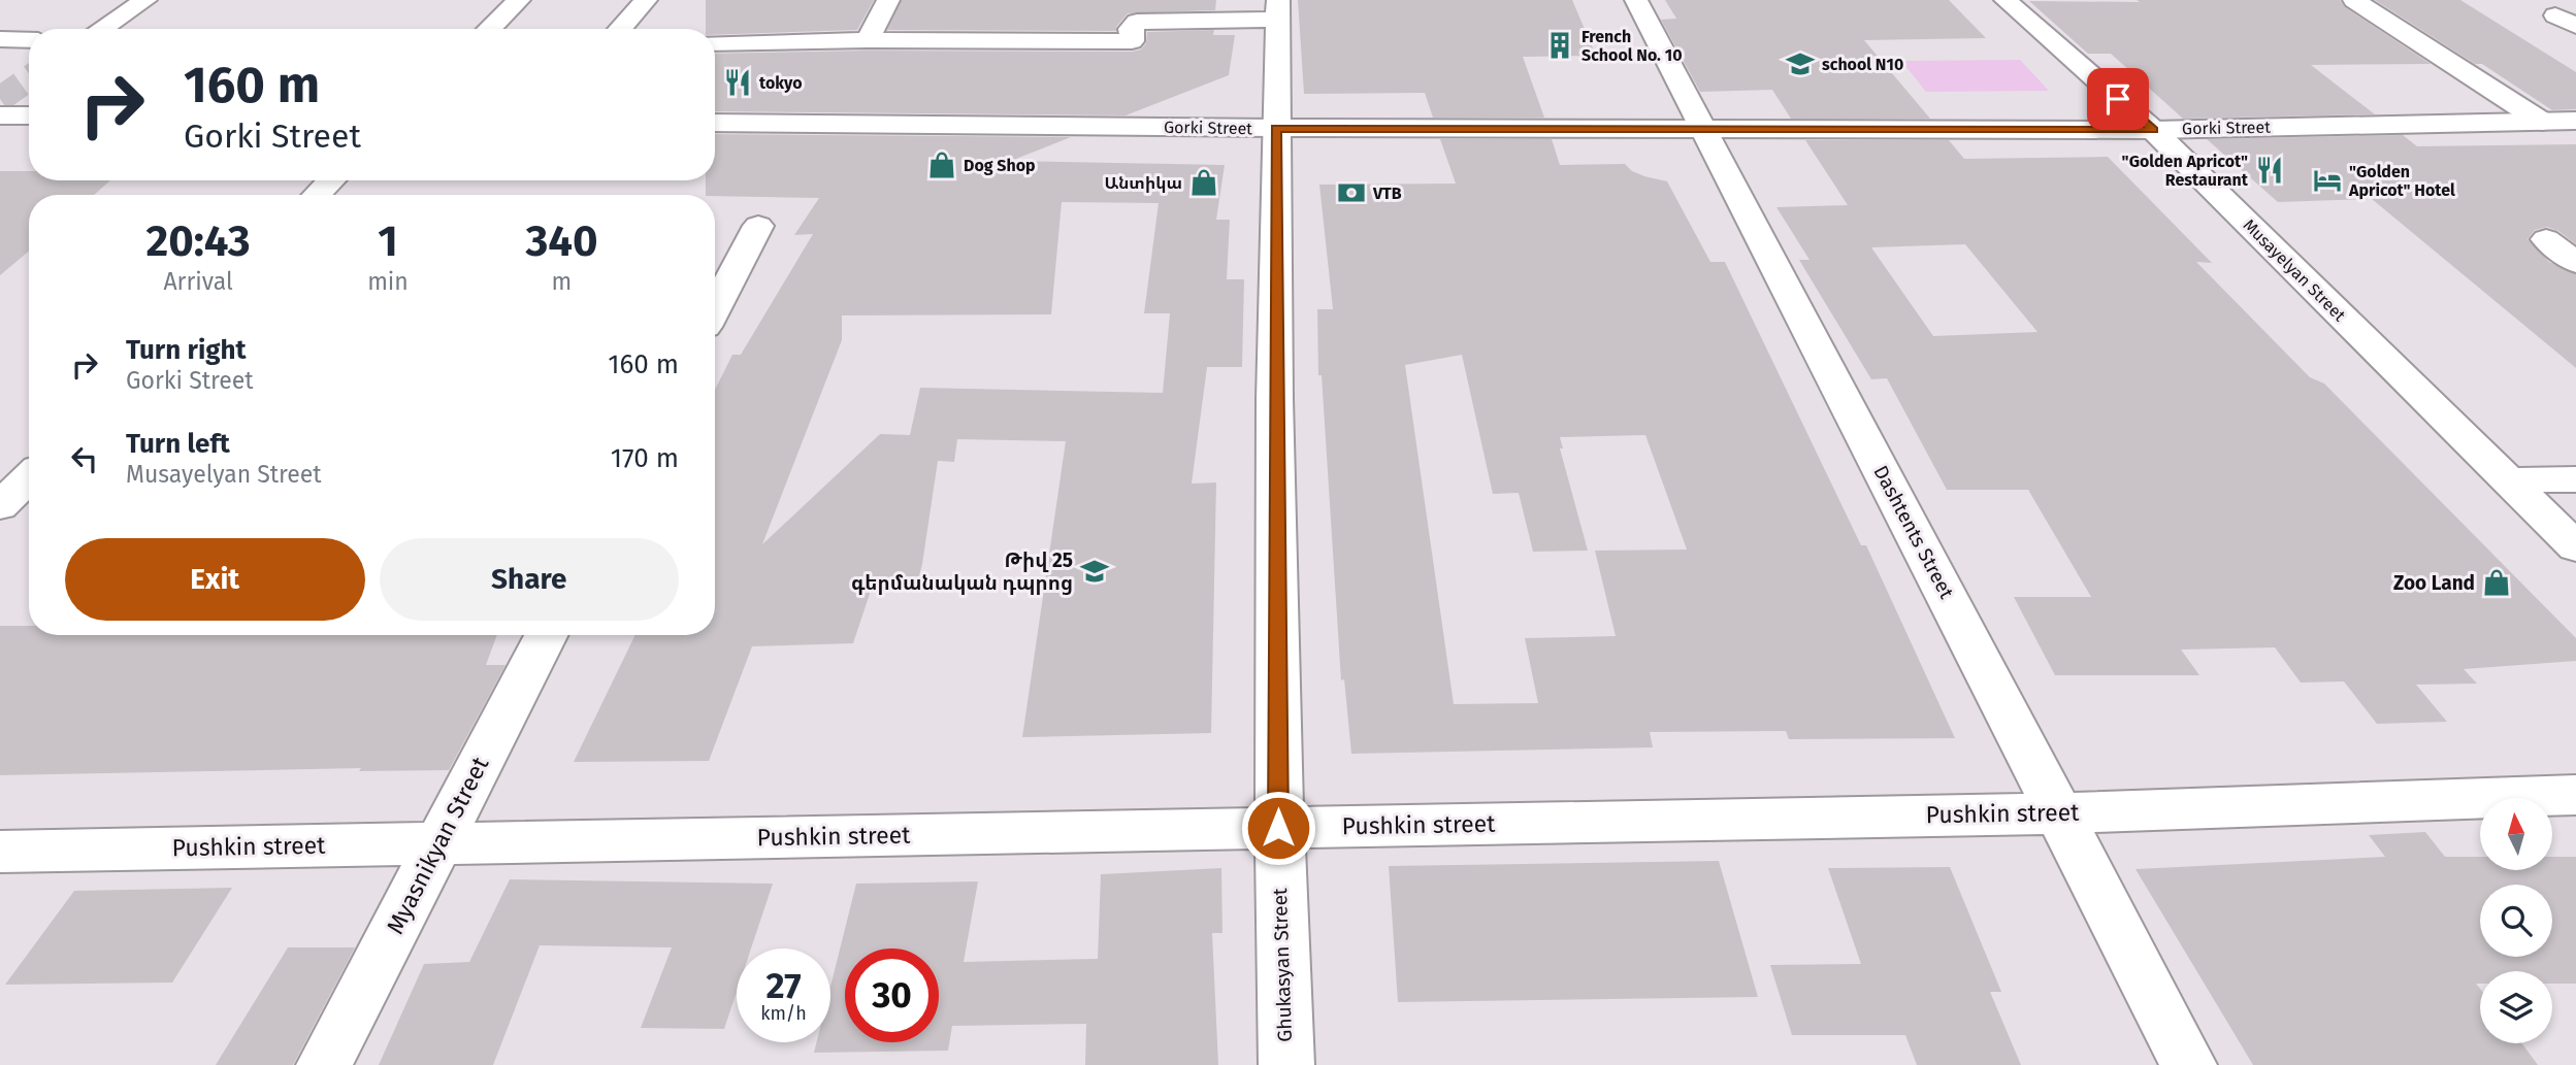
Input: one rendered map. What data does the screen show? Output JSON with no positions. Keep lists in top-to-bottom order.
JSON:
{
  "streets": {
    "street": [
      "Gorki Street",
      "Musayelyan Street",
      "Dashtents Street",
      "Pushkin street",
      "Myasnikyan Street",
      "Ghukasyan Street"
    ]
  },
  "crossings": [
    ["Gorki Street", "Musayelyan Street"],
    ["Gorki Street", "Dashtents Street"],
    ["Gorki Street", "Ghukasyan Street"],
    ["Dashtents Street", "Pushkin street"],
    ["Pushkin street", "Myasnikyan Street"],
    ["Pushkin street", "Ghukasyan Street"]
  ],
  "places": {
    "building": ["French School No. 10"],
    "school or university": ["school N10", "Թիվ 25 գերմանական դպրոց"],
    "restaurant": ["tokyo", "\"Golden Apricot\" Restaurant"],
    "shop": ["Dog Shop", "Անտիկա", "Zoo Land"],
    "hotel": ["\"Golden Apricot\" Hotel"],
    "bank": ["VTB"]
  },
  "north": "top",
  "page": {
    "turn": ["160 m", "Gorki Street"],
    "eta": [
      "20:43",
      "Arrival",
      "1",
      "min",
      "340",
      "m"
    ],
    "list": [
      {
        "name": "Turn right",
        "note": "Gorki Street",
        "value": "160 m"
      },
      {
        "name": "Turn left",
        "note": "Musayelyan Street",
        "value": "170 m"
      }
    ],
    "buttons": ["Exit", "Share"],
    "speed": "27 km/h",
    "limit": "30"
  }
}
